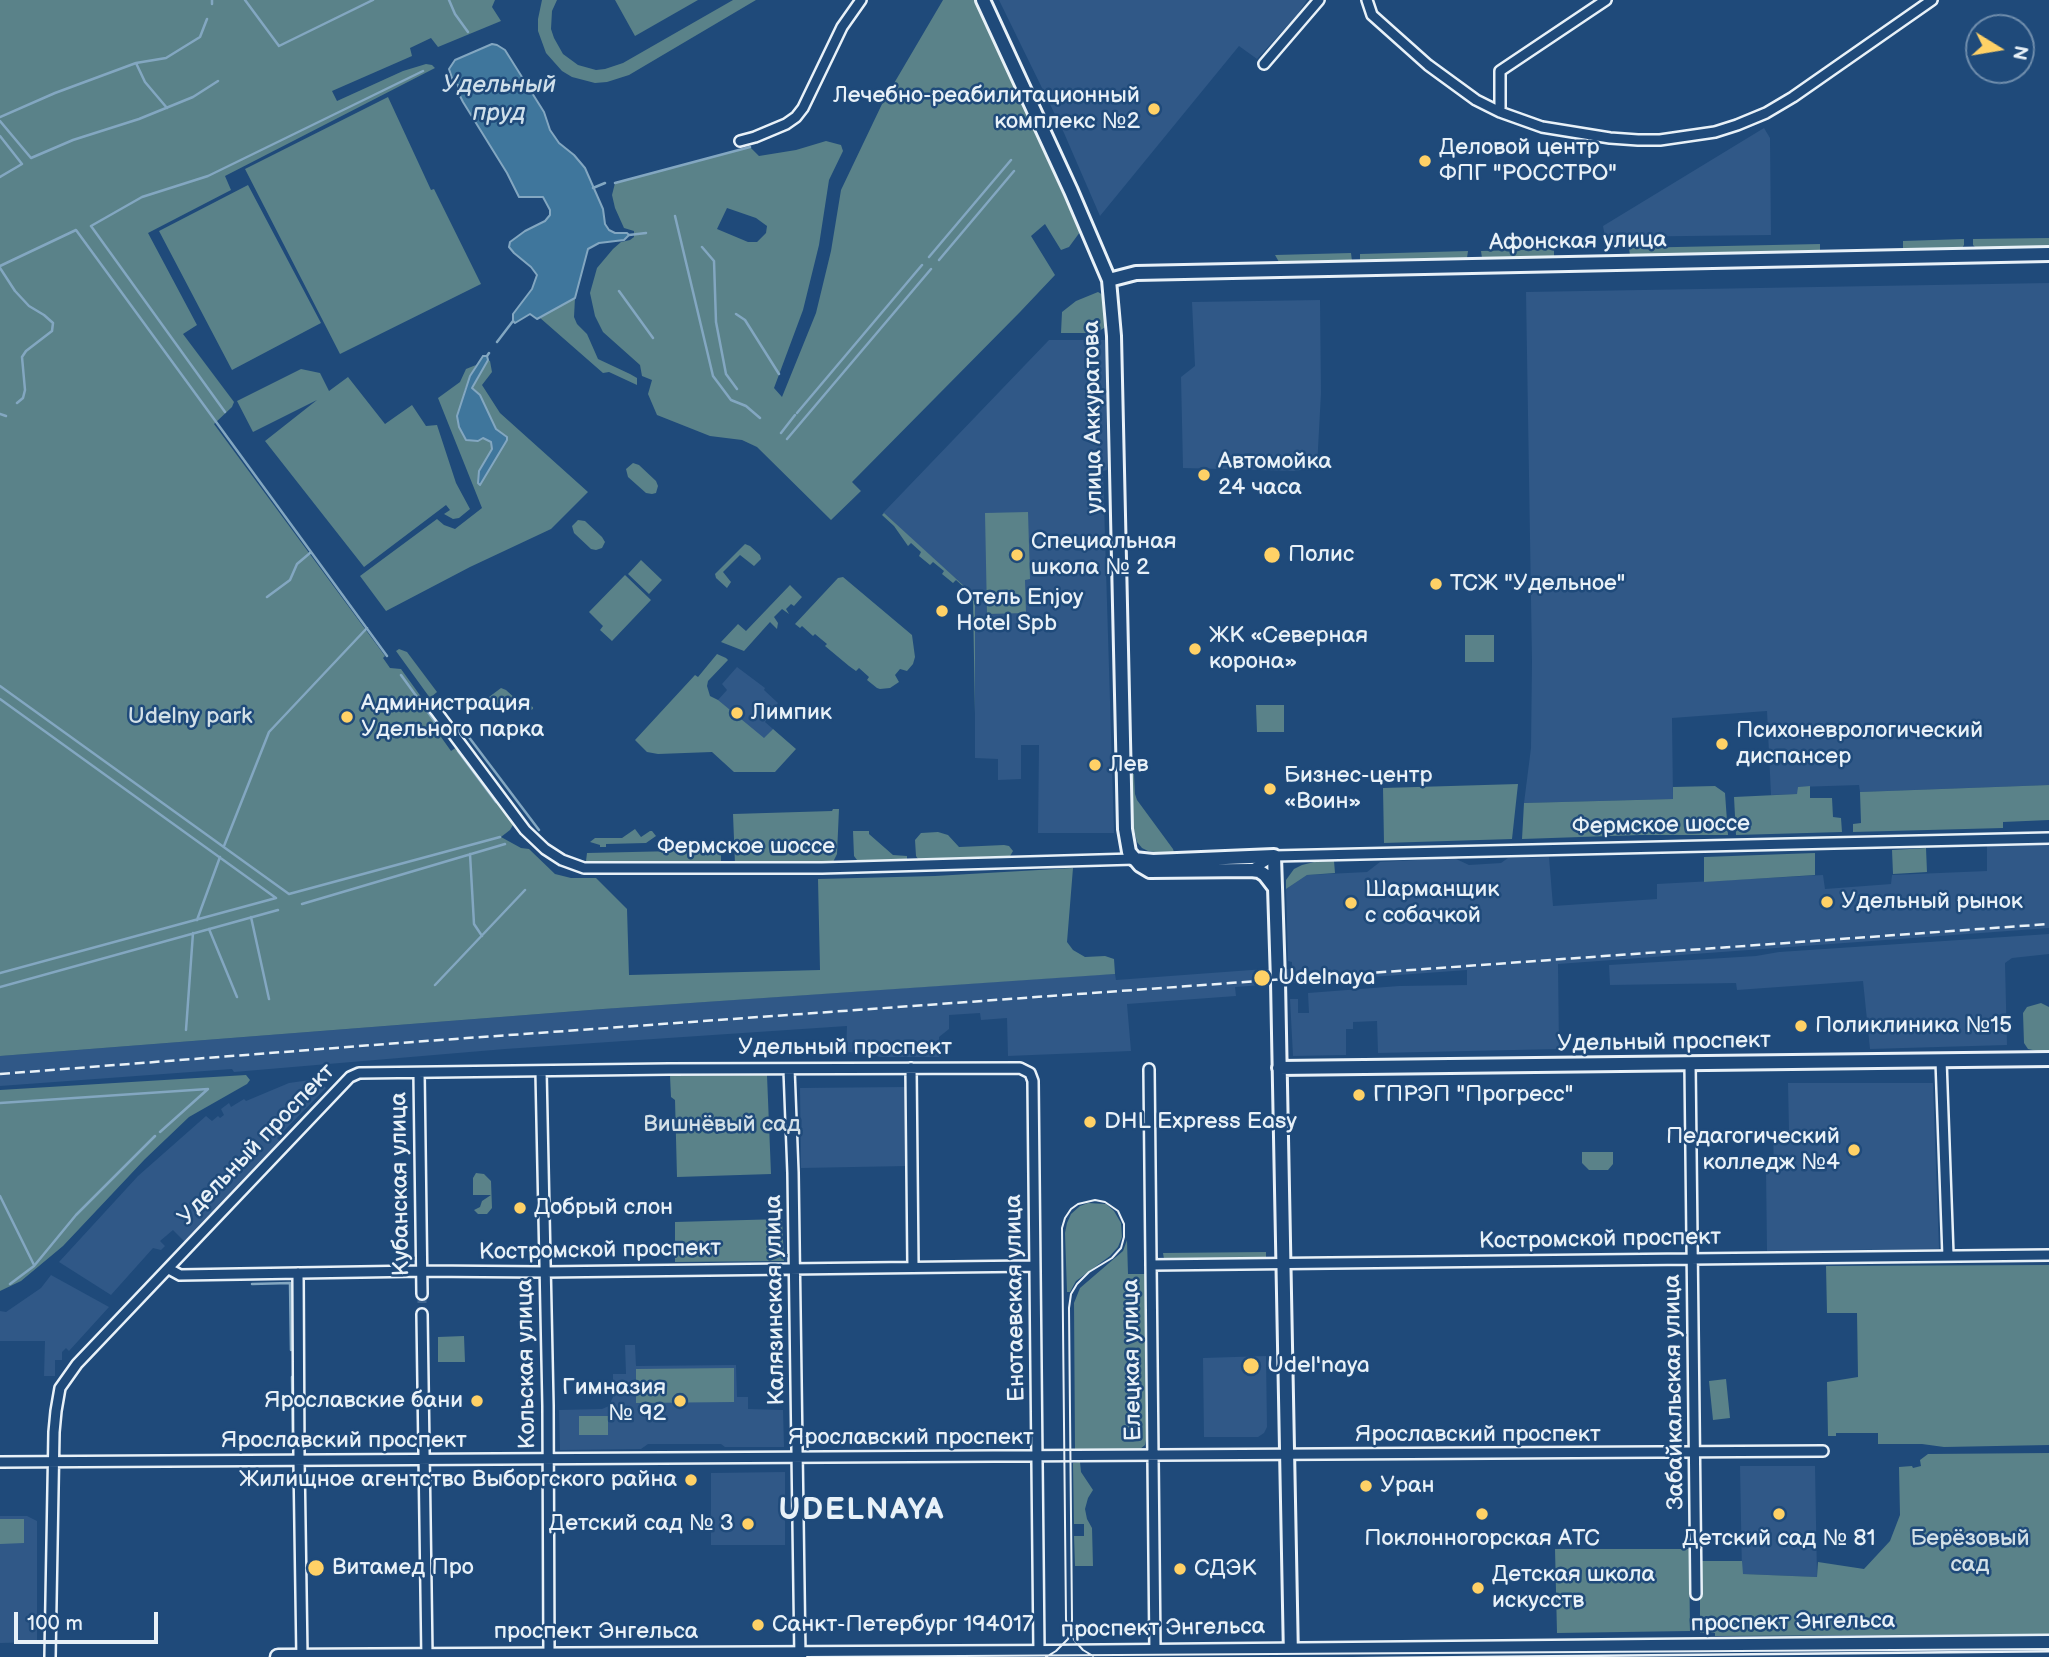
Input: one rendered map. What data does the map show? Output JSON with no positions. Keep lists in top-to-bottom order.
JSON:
{
  "streets": {
    "main road": ["проспект Энгельса"],
    "street": [
      "Афонская улица",
      "улица Аккуратова",
      "Фермское шоссе",
      "Удельный проспект",
      "Кубанская улица",
      "Костромской проспект",
      "Енотаевская улица",
      "Калязинская улица",
      "Елецкая улица",
      "Кольская улица",
      "Забайкальская улица",
      "Ярославский проспект"
    ]
  },
  "crossings": [
    ["Афонская улица", "улица Аккуратова"],
    ["улица Аккуратова", "Фермское шоссе"],
    ["Удельный проспект", "Кубанская улица"],
    ["Удельный проспект", "Костромской проспект"],
    ["Удельный проспект", "Енотаевская улица"],
    ["Удельный проспект", "Калязинская улица"],
    ["Удельный проспект", "Кольская улица"],
    ["Удельный проспект", "Забайкальская улица"],
    ["Удельный проспект", "Ярославский проспект"],
    ["Кубанская улица", "Костромской проспект"],
    ["Костромской проспект", "Енотаевская улица"],
    ["Костромской проспект", "Калязинская улица"],
    ["Костромской проспект", "Елецкая улица"],
    ["Костромской проспект", "Кольская улица"],
    ["Костромской проспект", "Забайкальская улица"],
    ["Енотаевская улица", "Ярославский проспект"],
    ["Енотаевская улица", "проспект Энгельса"],
    ["Калязинская улица", "Ярославский проспект"],
    ["Калязинская улица", "проспект Энгельса"],
    ["Елецкая улица", "Ярославский проспект"],
    ["Елецкая улица", "проспект Энгельса"],
    ["Кольская улица", "Ярославский проспект"],
    ["Кольская улица", "проспект Энгельса"],
    ["Забайкальская улица", "Ярославский проспект"]
  ],
  "districts": ["UDELNAYA"],
  "water": ["Удельный пруд"],
  "parks": ["Udelny park", "Вишнёвый сад", "Берёзовый сад"],
  "places": [
    "Лечебно-реабилитационный комплекс №2",
    "Деловой центр ФПГ \"РОССТРО\"",
    "Автомойка 24 часа",
    "Специальная школа № 2",
    "Полис",
    "ТСЖ \"Удельное\"",
    "Отель Enjoy Hotel Spb",
    "ЖК «Северная корона»",
    "Лимпик",
    "Администрация Удельного парка",
    "Психоневрологический диспансер",
    "Лев",
    "Бизнес-центр «Воин»",
    "Удельный рынок",
    "Шарманщик с собачкой",
    "Udelnaya",
    "Поликлиника №15",
    "ГПРЭП \"Прогресс\"",
    "DHL Express Easy",
    "Педагогический колледж №4",
    "Добрый слон",
    "Udel'naya",
    "Ярославские бани",
    "Гимназия № 92",
    "Жилищное агентство Выборгского райна",
    "Уран",
    "Поклонногорская АТС",
    "Детский сад № 81",
    "Детский сад № 3",
    "Витамед Про",
    "СДЭК",
    "Детская школа искусств",
    "Санкт-Петербург 194017"
  ],
  "scale_bar": "100 m",
  "north": "right"
}
